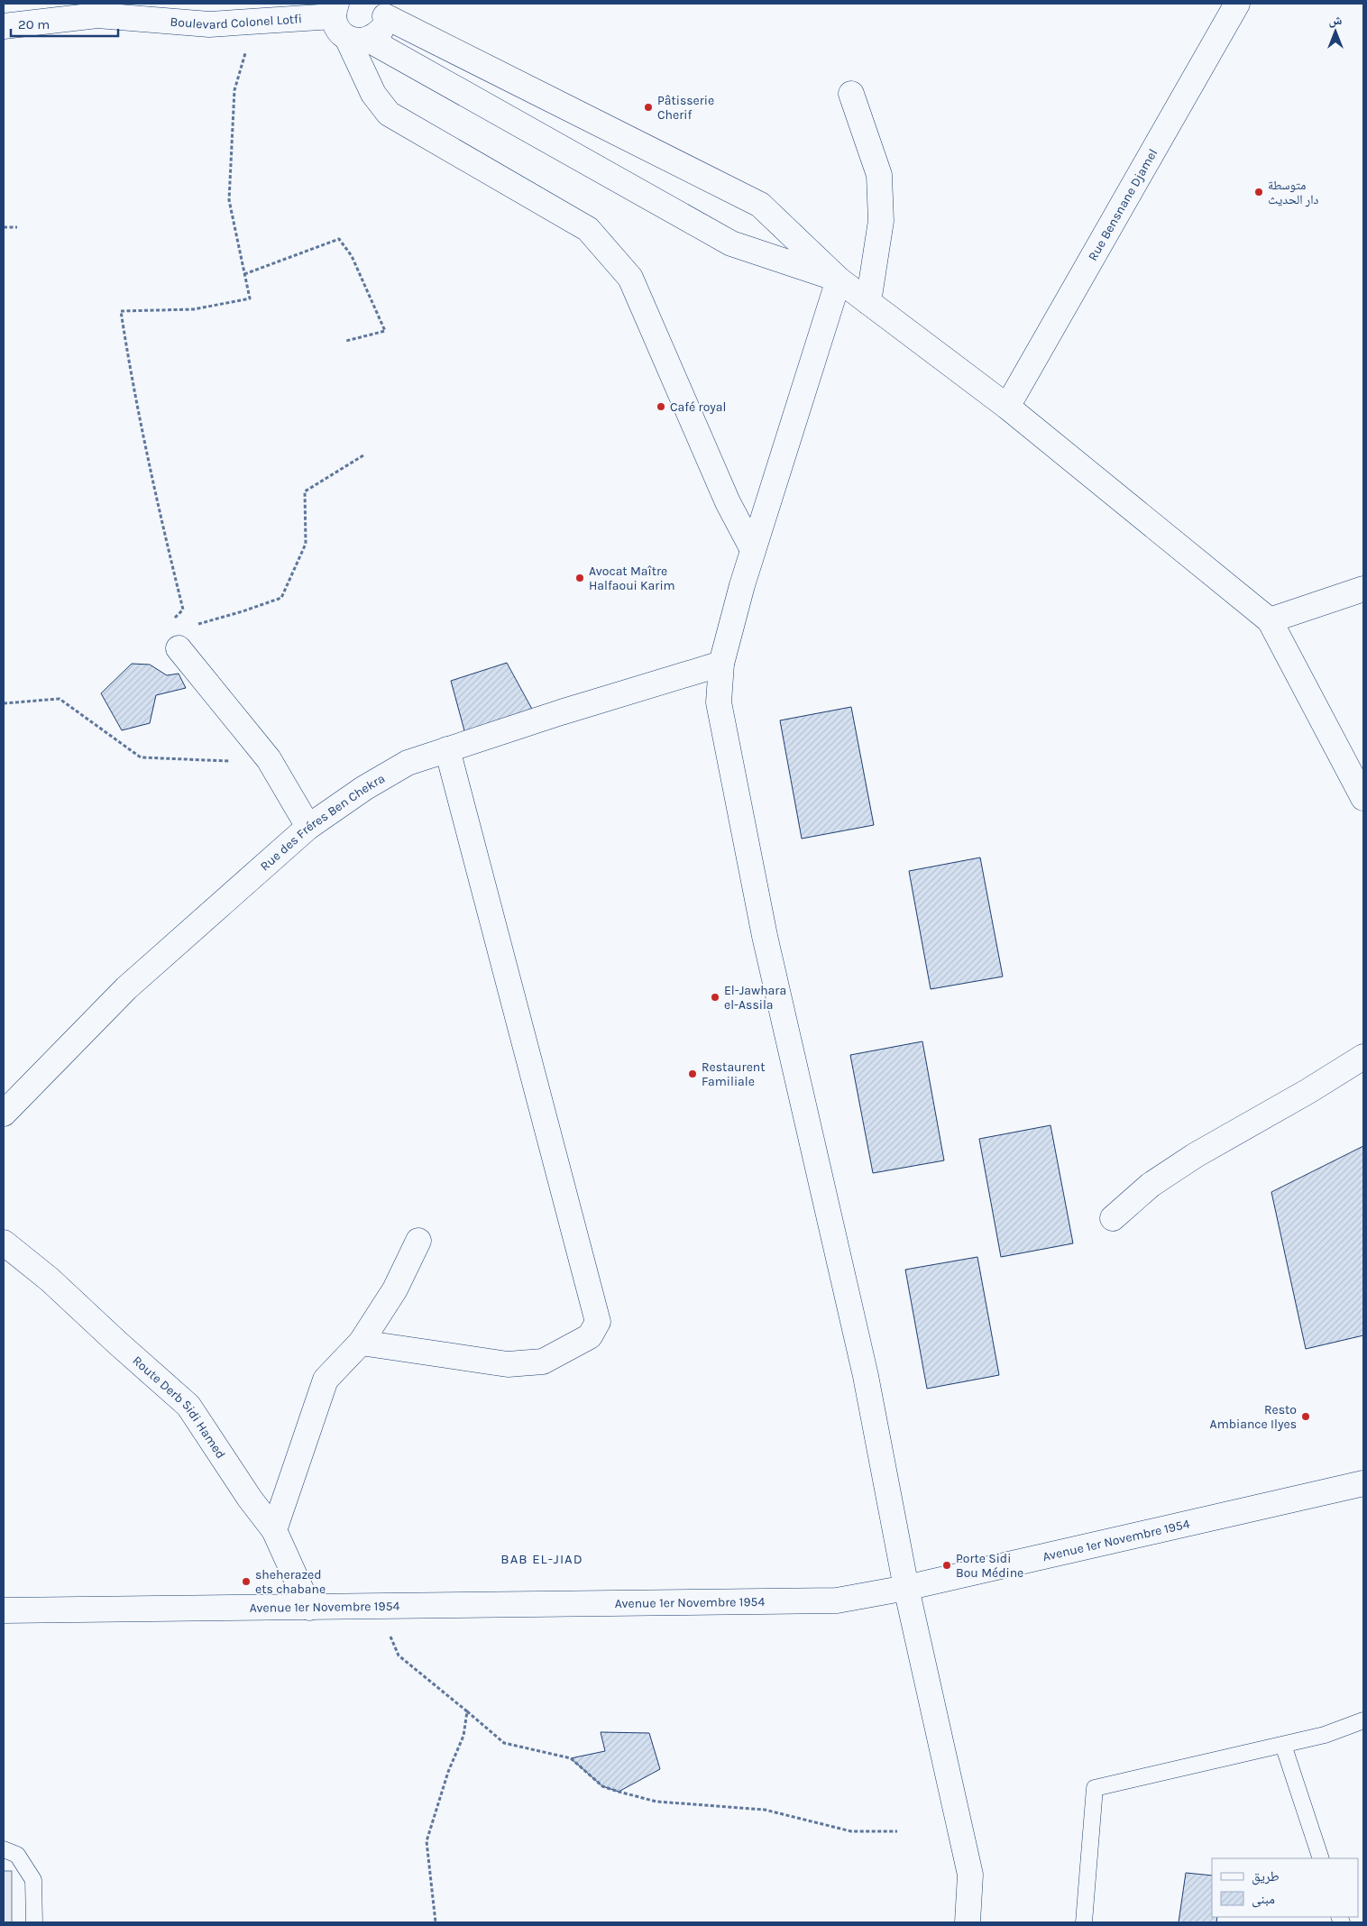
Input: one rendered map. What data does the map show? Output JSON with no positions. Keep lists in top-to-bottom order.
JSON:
{
  "streets": {
    "street": [
      "Boulevard Colonel Lotfi",
      "Rue Bensnane Djamel",
      "Rue des Fréres Ben Chekra",
      "Route Derb Sidi Hamed",
      "Avenue 1er Novembre 1954"
    ]
  },
  "crossings": [
    ["Route Derb Sidi Hamed", "Avenue 1er Novembre 1954"]
  ],
  "districts": ["BAB EL-JIAD"],
  "places": [
    "Pâtisserie Cherif",
    "متوسطة دار الحديث",
    "Café royal",
    "Avocat Maître Halfaoui Karim",
    "El-Jawhara el-Assila",
    "Restaurent Familiale",
    "Resto Ambiance Ilyes",
    "Porte Sidi Bou Médine",
    "sheherazed ets chabane"
  ],
  "legend": ["طريق", "مبنى"],
  "scale_bar": "20 m",
  "north": "top"
}
